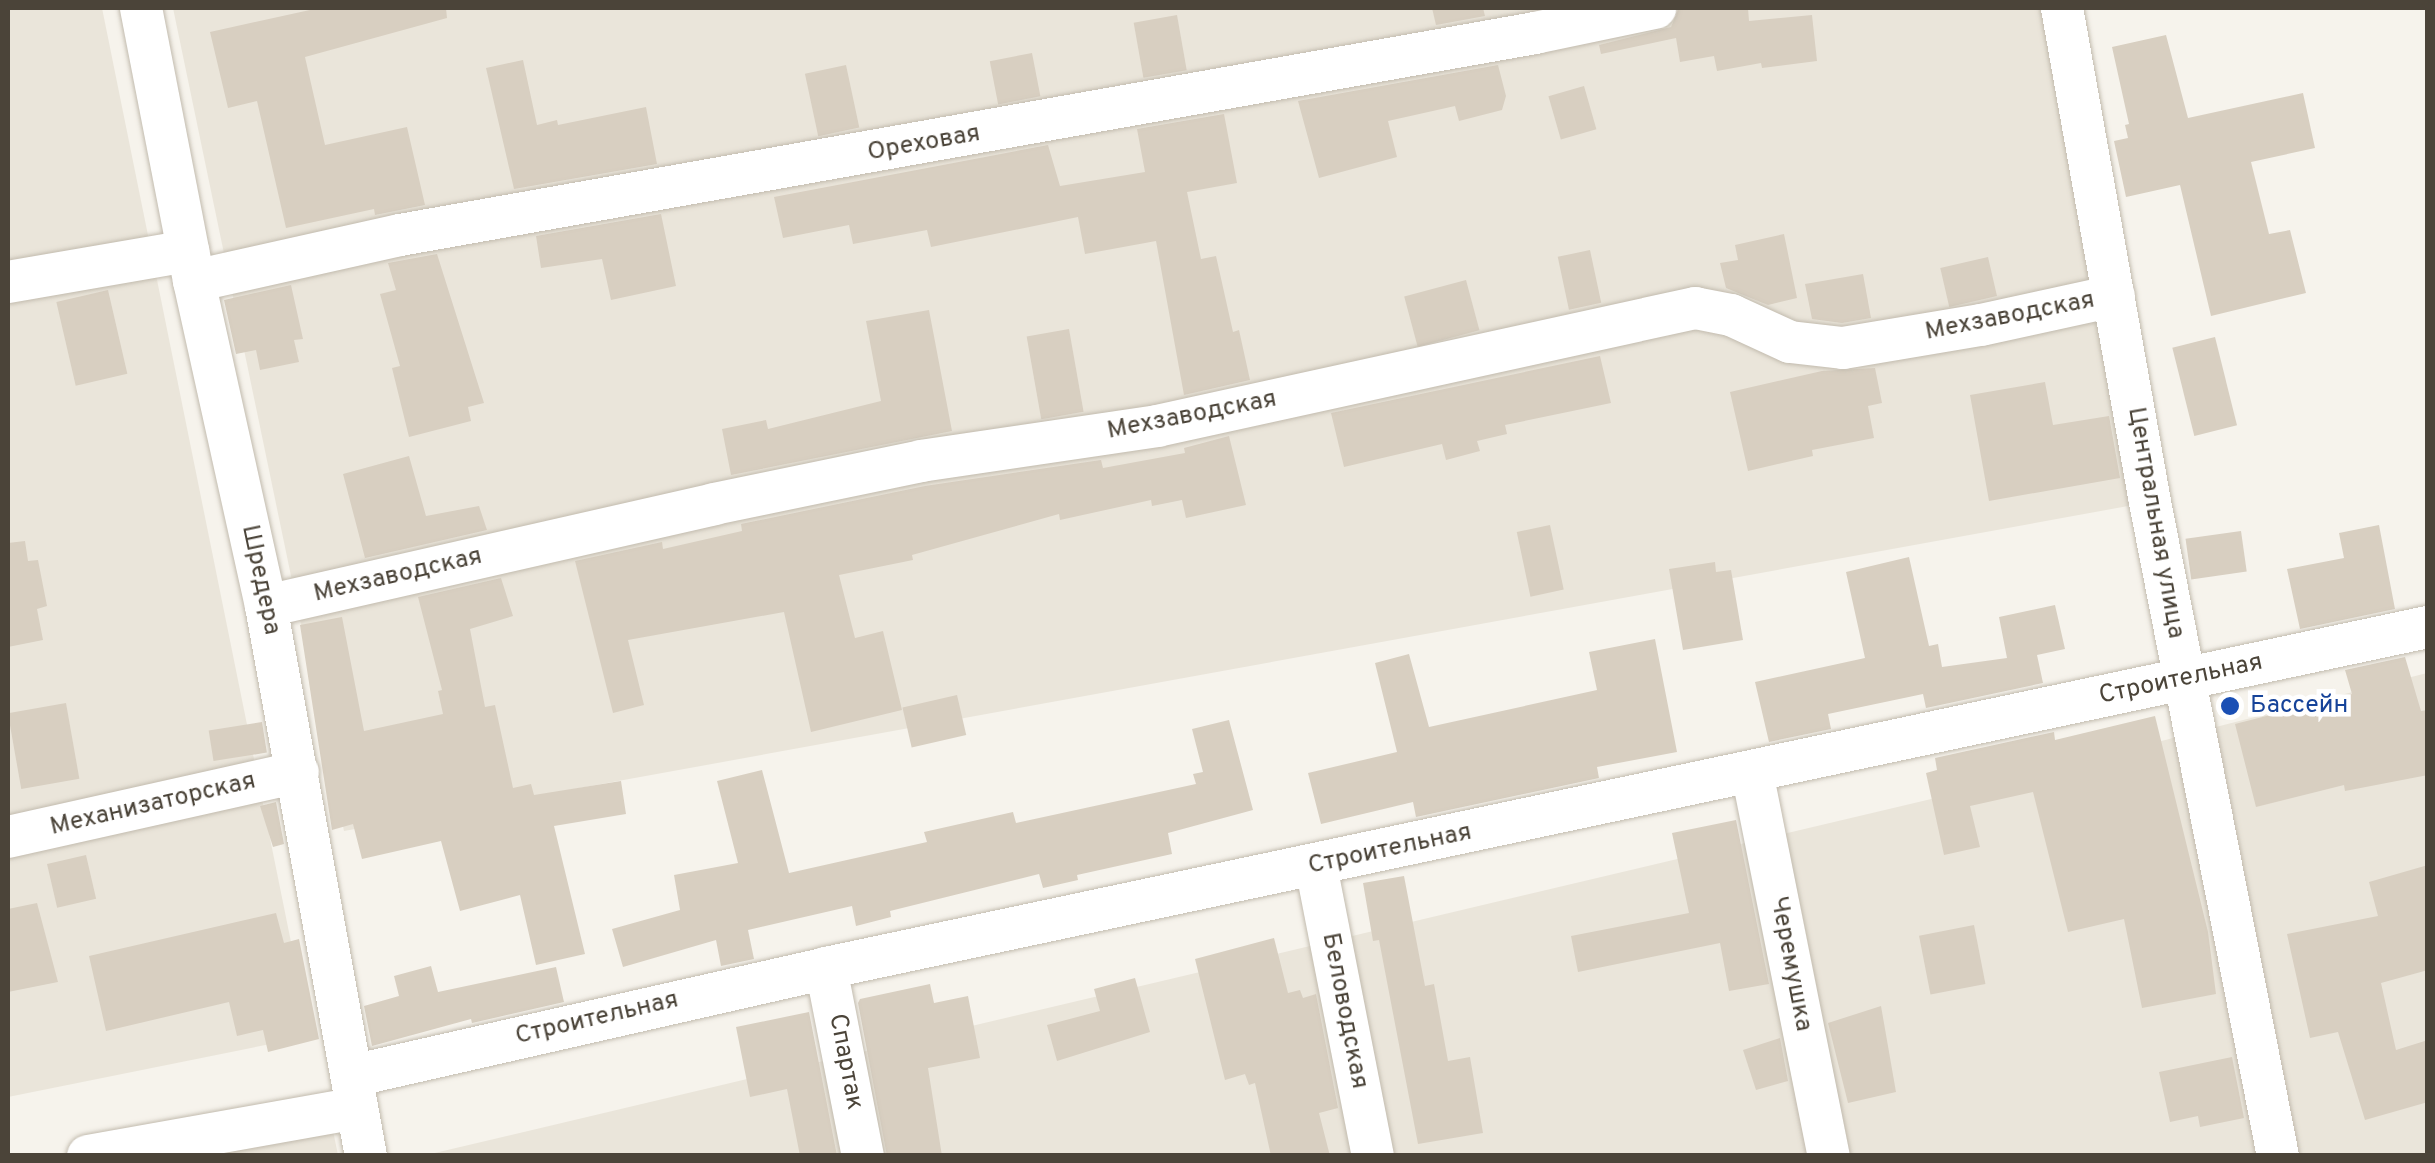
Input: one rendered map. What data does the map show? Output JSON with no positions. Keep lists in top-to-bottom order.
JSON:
{
  "streets": {
    "street": [
      "Ореховая",
      "Мехзаводская",
      "Центральная улица",
      "Шредера",
      "Строительная",
      "Механизаторская",
      "Черемушка",
      "Беловодская",
      "Спартак"
    ]
  },
  "crossings": [
    ["Ореховая", "Шредера"],
    ["Мехзаводская", "Центральная улица"],
    ["Мехзаводская", "Шредера"],
    ["Центральная улица", "Строительная"],
    ["Шредера", "Строительная"],
    ["Шредера", "Механизаторская"],
    ["Строительная", "Черемушка"],
    ["Строительная", "Беловодская"],
    ["Строительная", "Спартак"]
  ],
  "places": ["Бассейн"]
}
